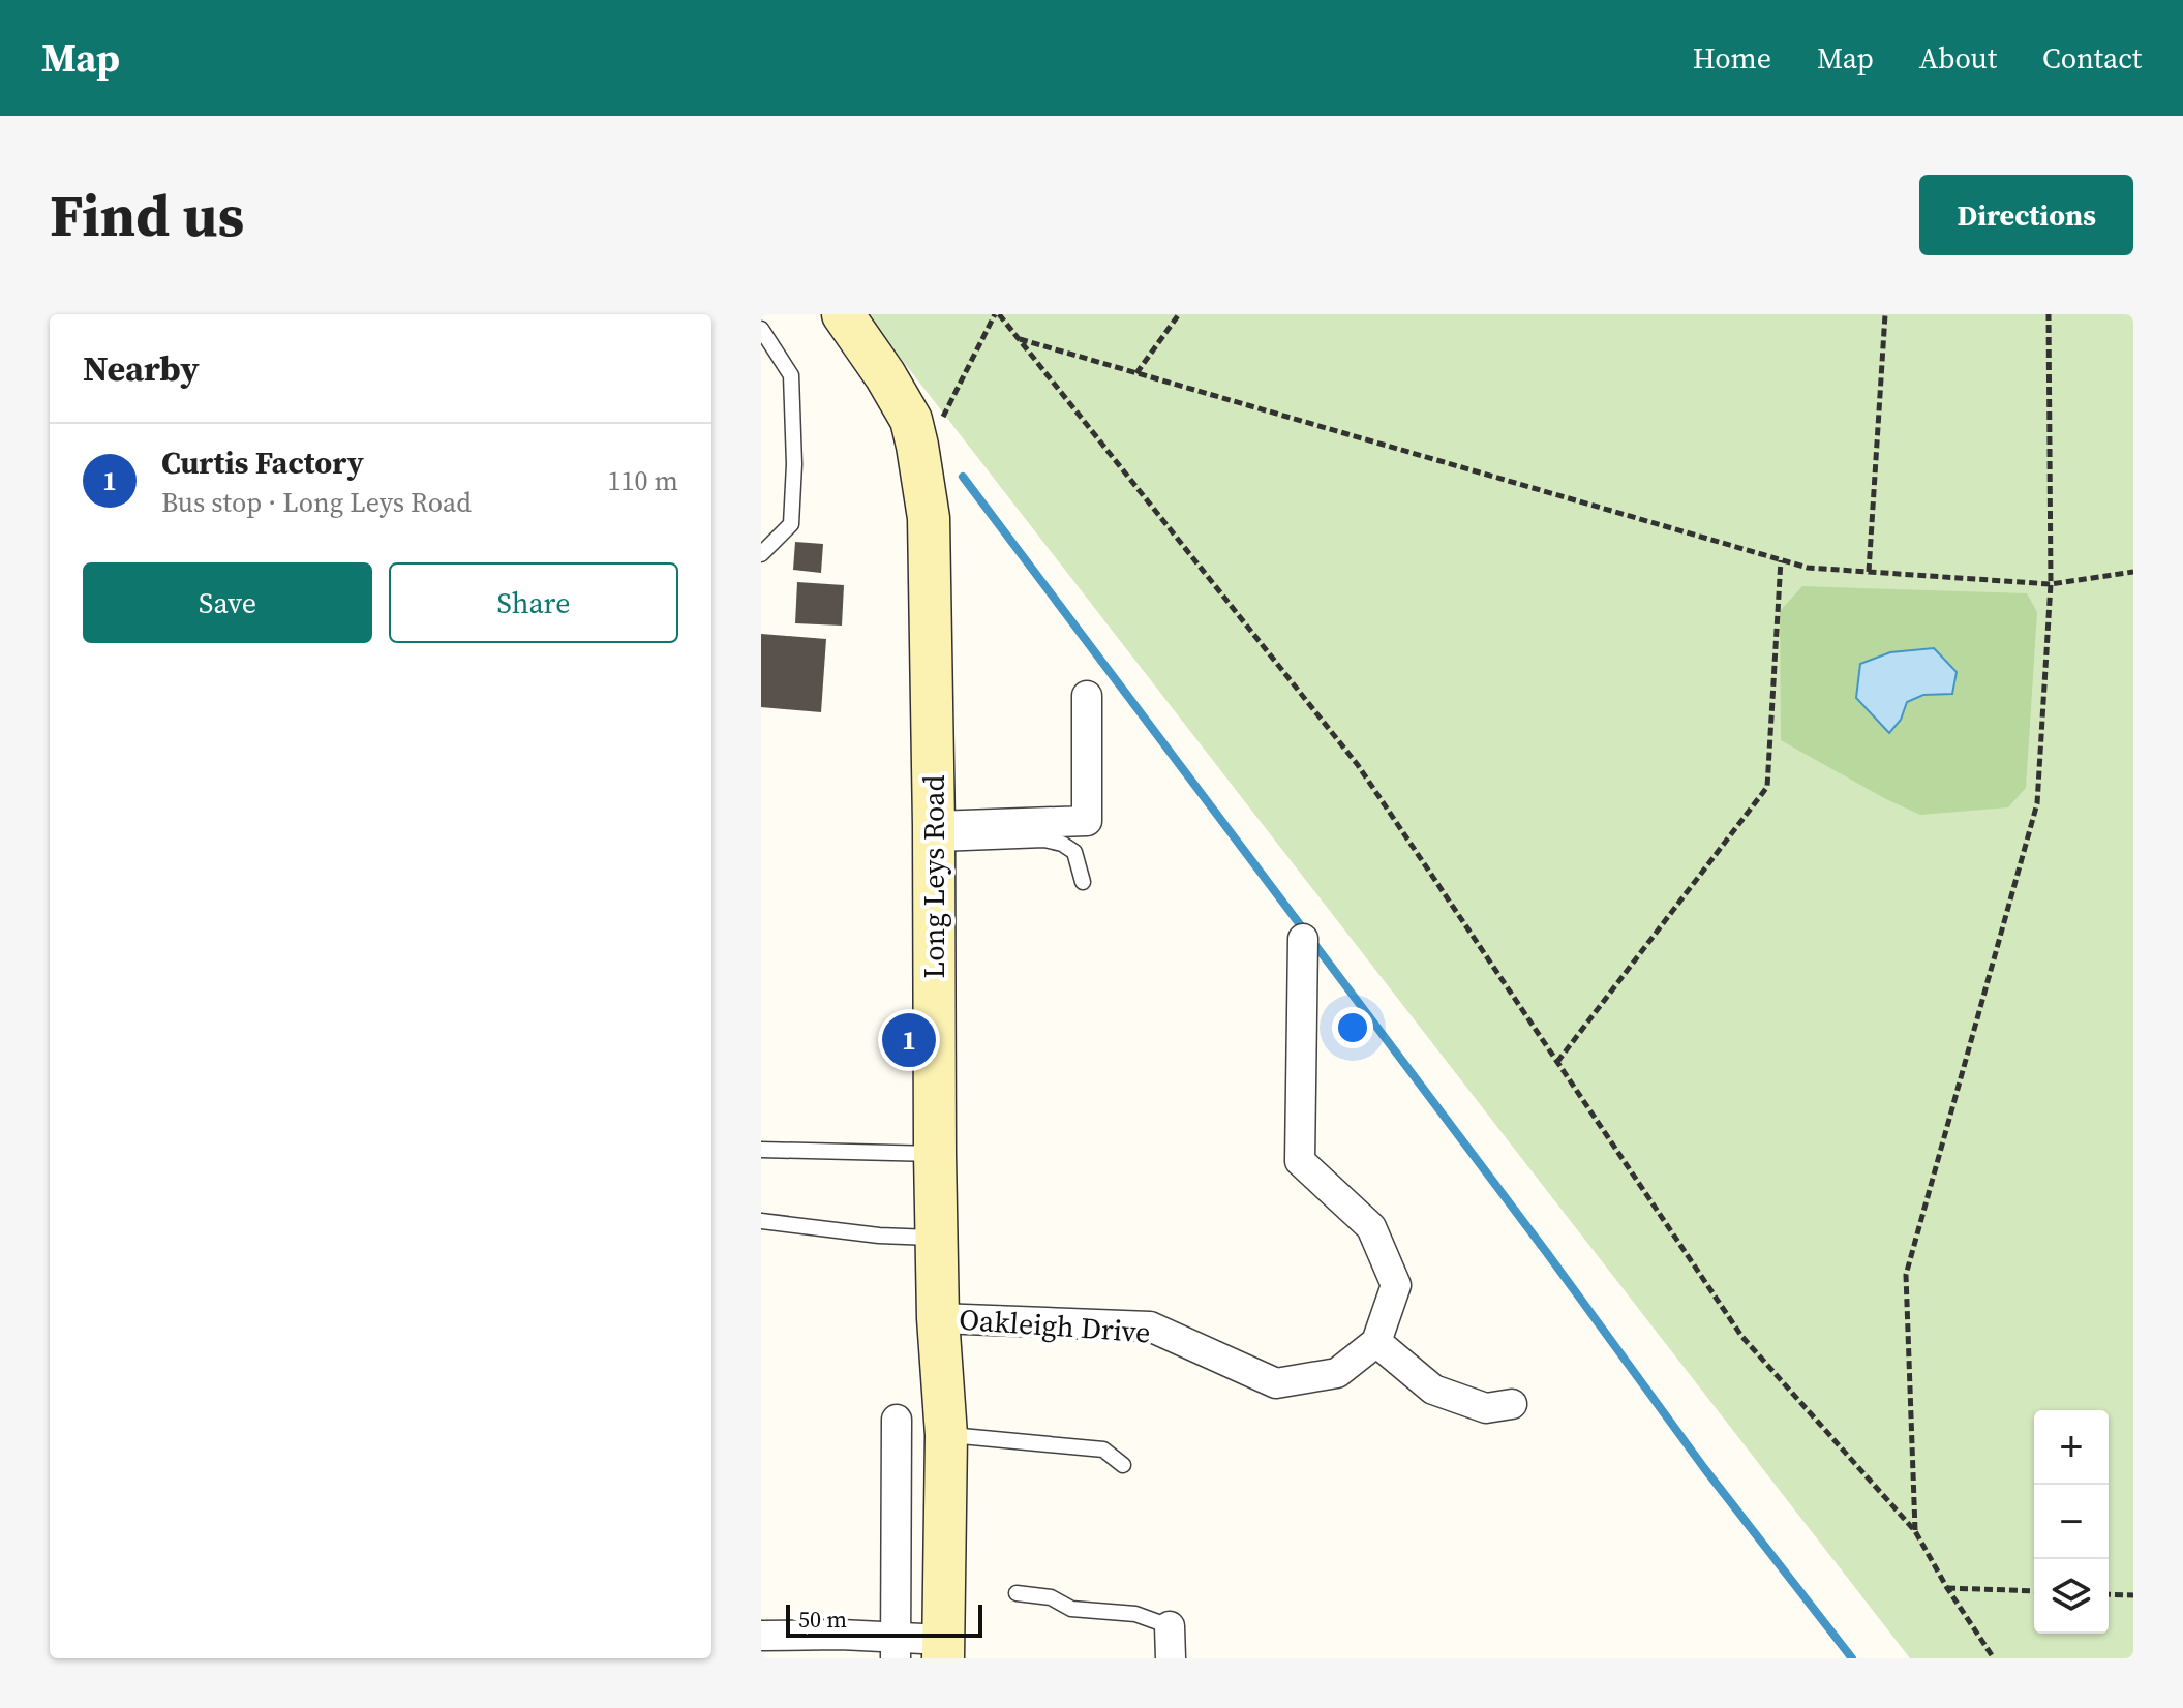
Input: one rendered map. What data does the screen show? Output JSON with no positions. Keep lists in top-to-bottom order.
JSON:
{
  "streets": {
    "street": ["Long Leys Road", "Oakleigh Drive"]
  },
  "crossings": [
    ["Long Leys Road", "Oakleigh Drive"]
  ],
  "scale_bar": "50 m",
  "page": {
    "header": "Map",
    "nav": [
      "Home",
      "Map",
      "About",
      "Contact"
    ],
    "buttons": [
      "Directions",
      ["Save", "Share"]
    ],
    "title": "Find us",
    "heading": "Nearby",
    "list": [
      {
        "mark": "1",
        "name": "Curtis Factory",
        "note": "Bus stop · Long Leys Road",
        "value": "110 m"
      }
    ],
    "pins": "1",
    "map_buttons": ["+", "−"],
    "scale": "50 m"
  }
}
